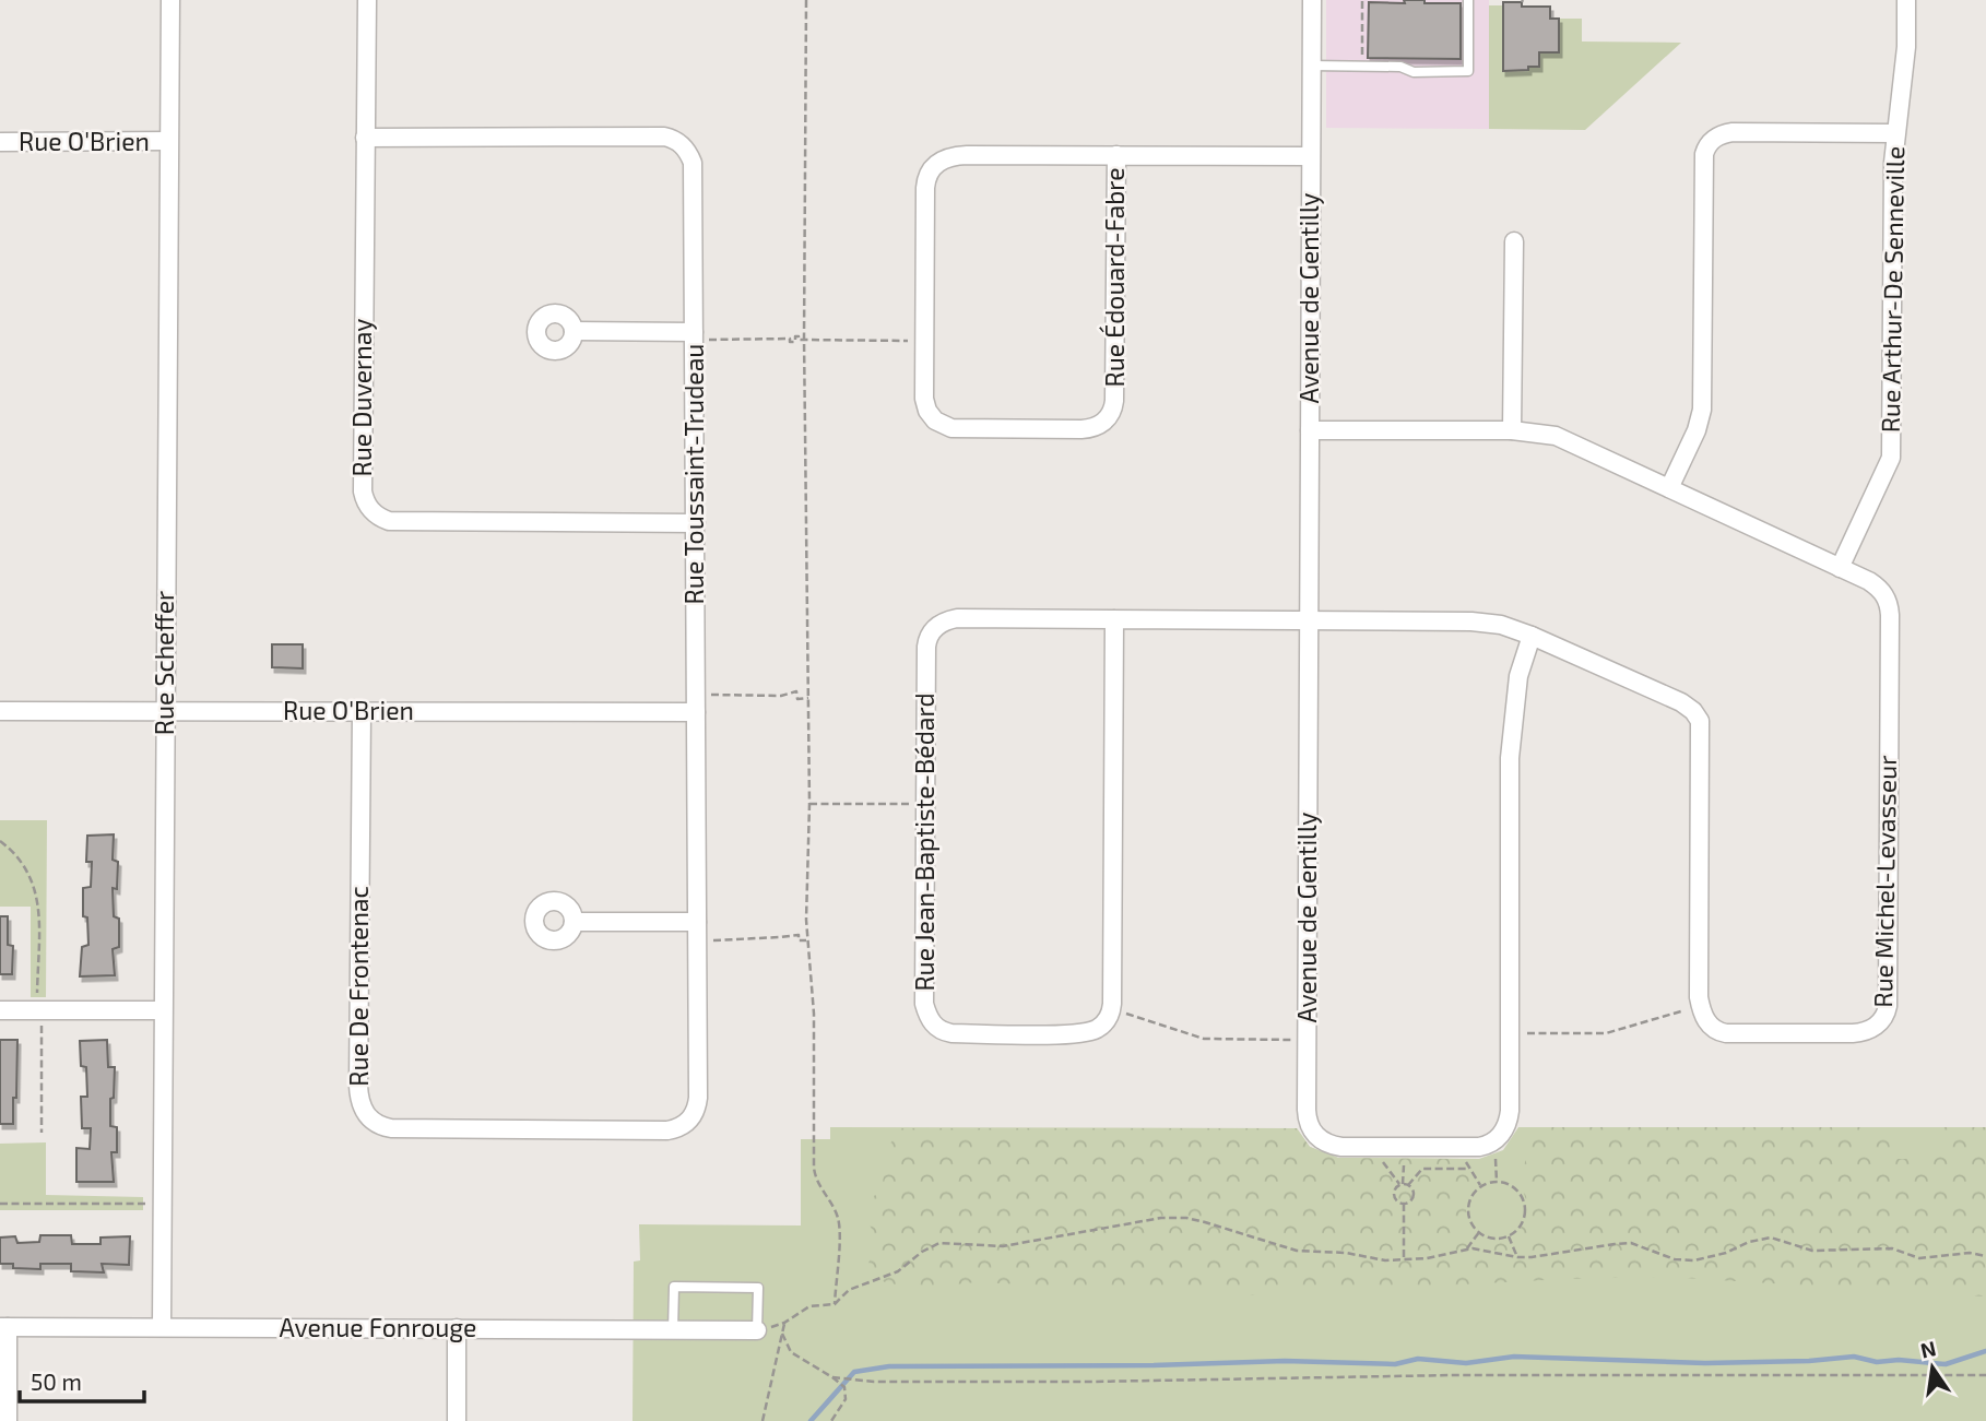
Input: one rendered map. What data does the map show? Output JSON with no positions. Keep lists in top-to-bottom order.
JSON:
{
  "streets": {
    "street": [
      "Rue O'Brien",
      "Rue Édouard-Fabre",
      "Rue Arthur-De Senneville",
      "Avenue de Gentilly",
      "Rue Duvernay",
      "Rue Toussaint-Trudeau",
      "Rue Scheffer",
      "Rue Jean-Baptiste-Bédard",
      "Rue Michel-Levasseur",
      "Rue De Frontenac",
      "Avenue Fonrouge"
    ]
  },
  "crossings": [
    ["Rue O'Brien", "Rue Toussaint-Trudeau"],
    ["Rue O'Brien", "Rue Scheffer"],
    ["Rue O'Brien", "Rue De Frontenac"],
    ["Rue Édouard-Fabre", "Avenue de Gentilly"],
    ["Rue Arthur-De Senneville", "Rue Michel-Levasseur"],
    ["Avenue de Gentilly", "Rue Jean-Baptiste-Bédard"],
    ["Avenue de Gentilly", "Rue Michel-Levasseur"],
    ["Rue Duvernay", "Rue Toussaint-Trudeau"],
    ["Rue Toussaint-Trudeau", "Rue De Frontenac"],
    ["Rue Scheffer", "Avenue Fonrouge"],
    ["Rue Jean-Baptiste-Bédard", "Rue Michel-Levasseur"]
  ],
  "scale_bar": "50 m",
  "north": "top"
}
